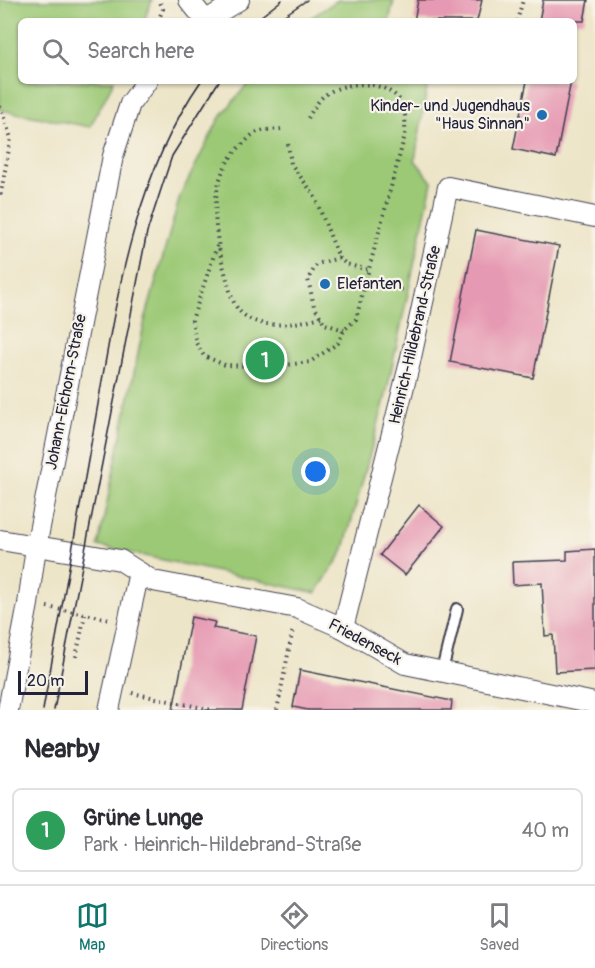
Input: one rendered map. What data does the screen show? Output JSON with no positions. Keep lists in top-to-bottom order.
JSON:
{
  "streets": {
    "street": ["Heinrich-Hildebrand-Straße", "Johann-Eichorn-Straße", "Friedenseck"]
  },
  "crossings": [
    ["Heinrich-Hildebrand-Straße", "Friedenseck"],
    ["Johann-Eichorn-Straße", "Friedenseck"]
  ],
  "places": ["Kinder- und Jugendhaus \"Haus Sinnan\"", "Elefanten"],
  "scale_bar": "20 m",
  "page": {
    "search": "Search here",
    "pins": "1",
    "scale": "20 m",
    "heading": "Nearby",
    "list": [
      {
        "mark": "1",
        "name": "Grüne Lunge",
        "note": "Park · Heinrich-Hildebrand-Straße",
        "value": "40 m"
      }
    ],
    "nav": ["Map", "Directions", "Saved"]
  }
}
